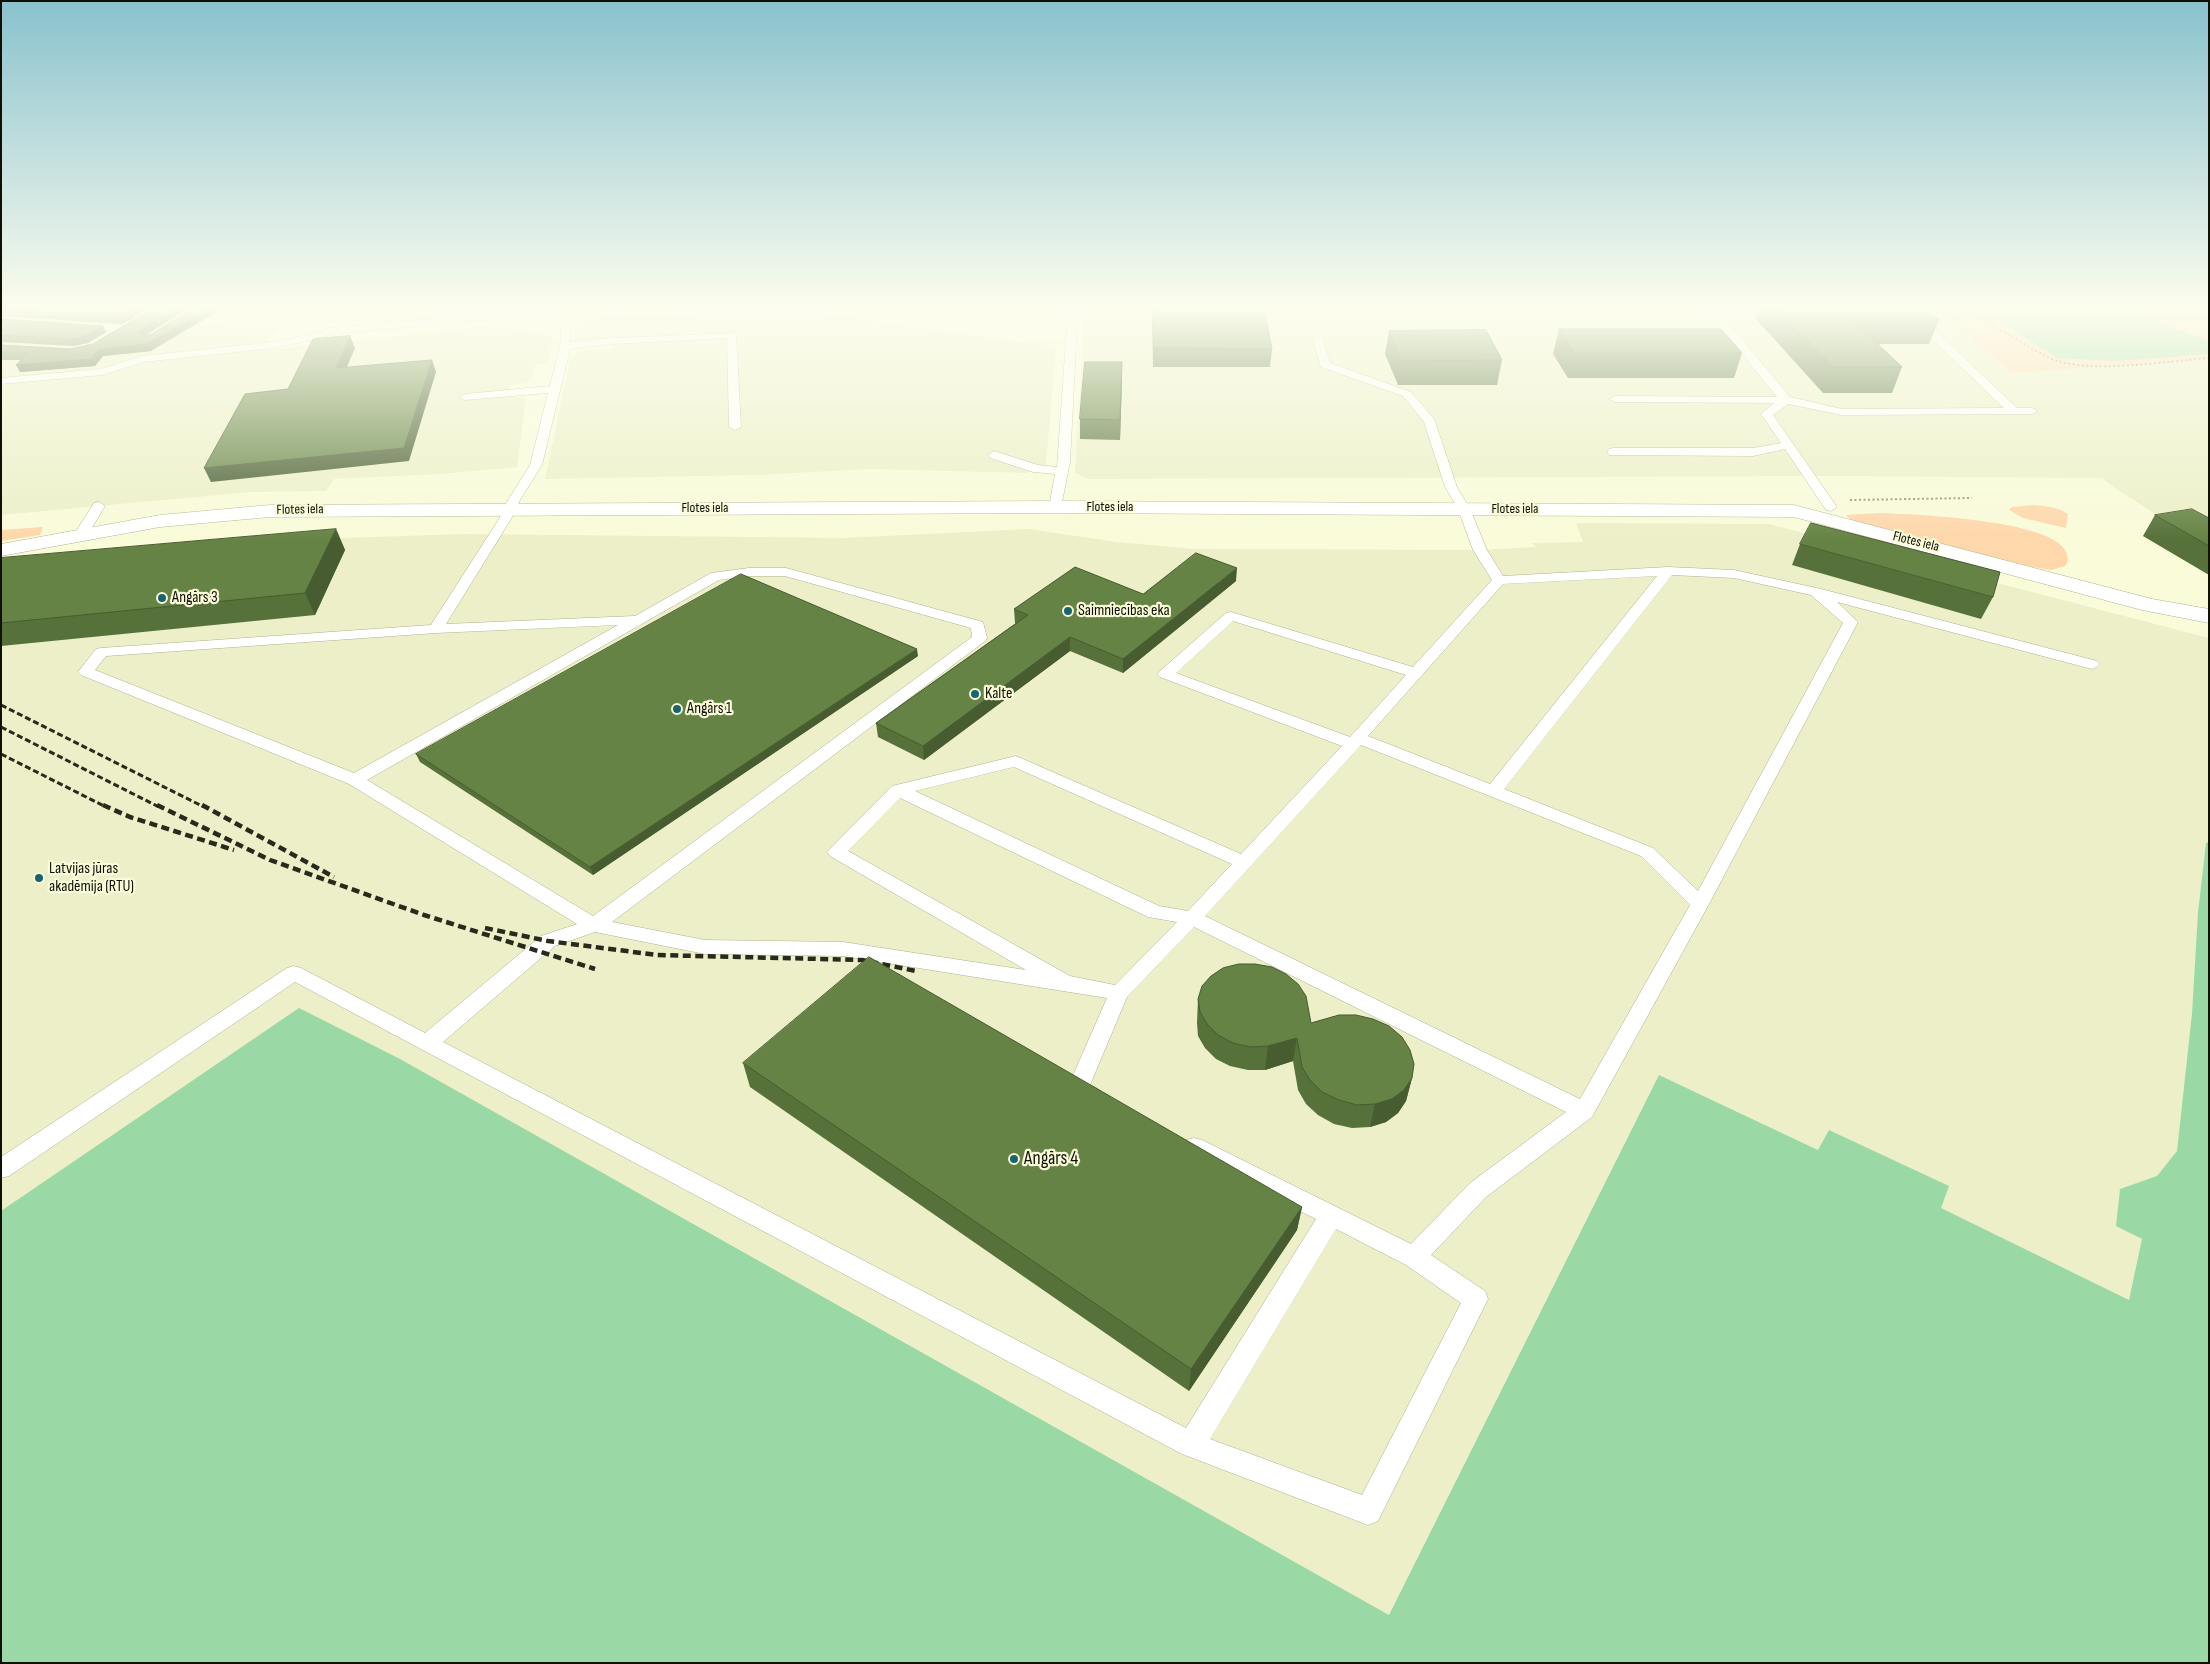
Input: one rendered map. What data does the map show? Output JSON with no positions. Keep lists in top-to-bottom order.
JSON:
{
  "streets": {
    "street": ["Flotes iela"]
  },
  "places": [
    "Angārs 3",
    "Saimniecības eka",
    "Kalte",
    "Angārs 1",
    "Latvijas jūras akadēmija (RTU)",
    "Angārs 4"
  ]
}
